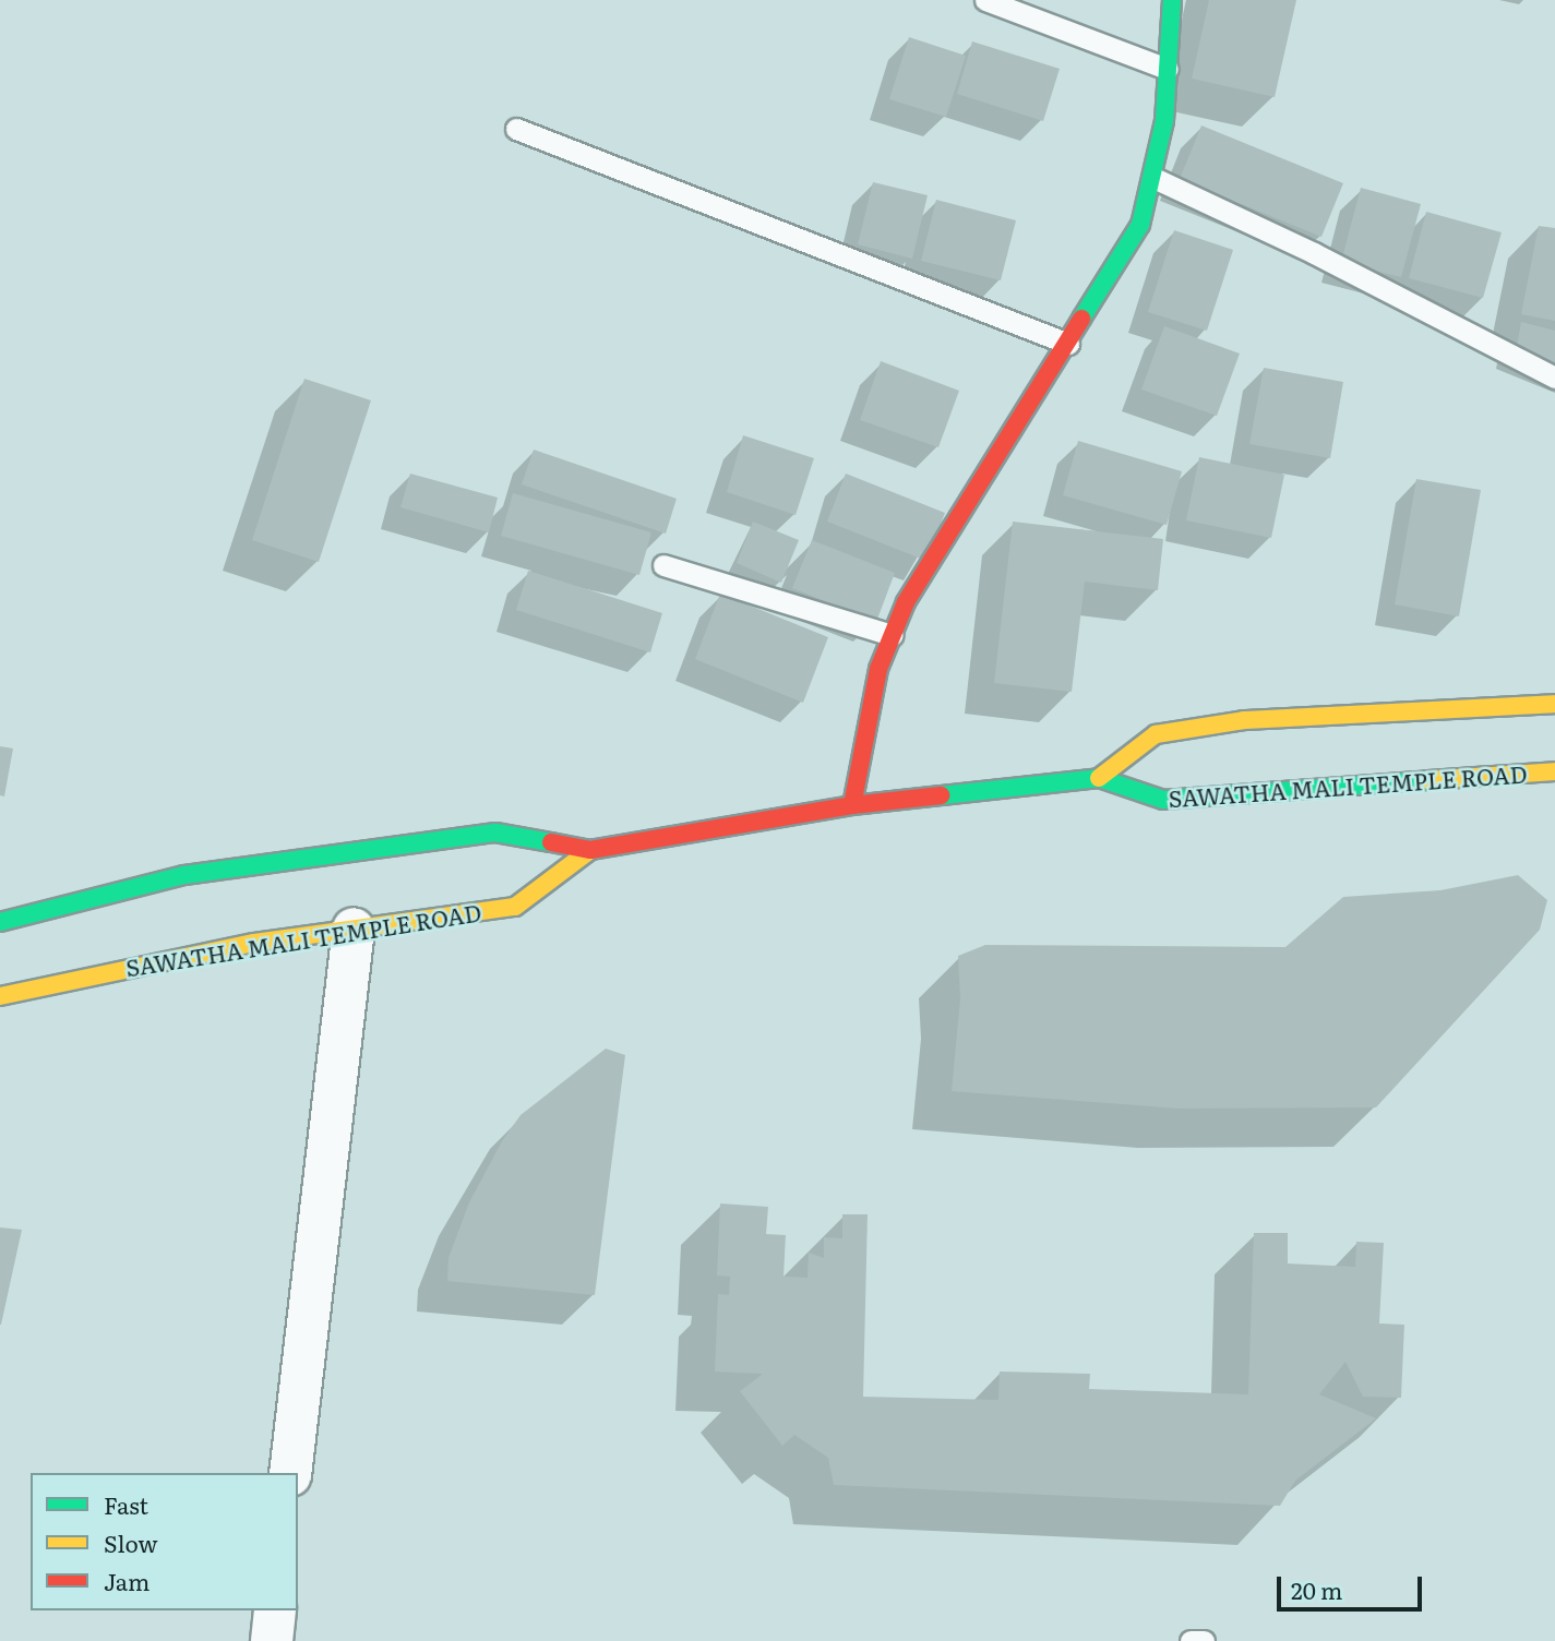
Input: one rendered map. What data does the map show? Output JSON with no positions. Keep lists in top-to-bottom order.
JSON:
{
  "streets": {
    "street": ["SAWATHA MALI TEMPLE ROAD"]
  },
  "legend": ["Fast", "Slow", "Jam"],
  "scale_bar": "20 m"
}
